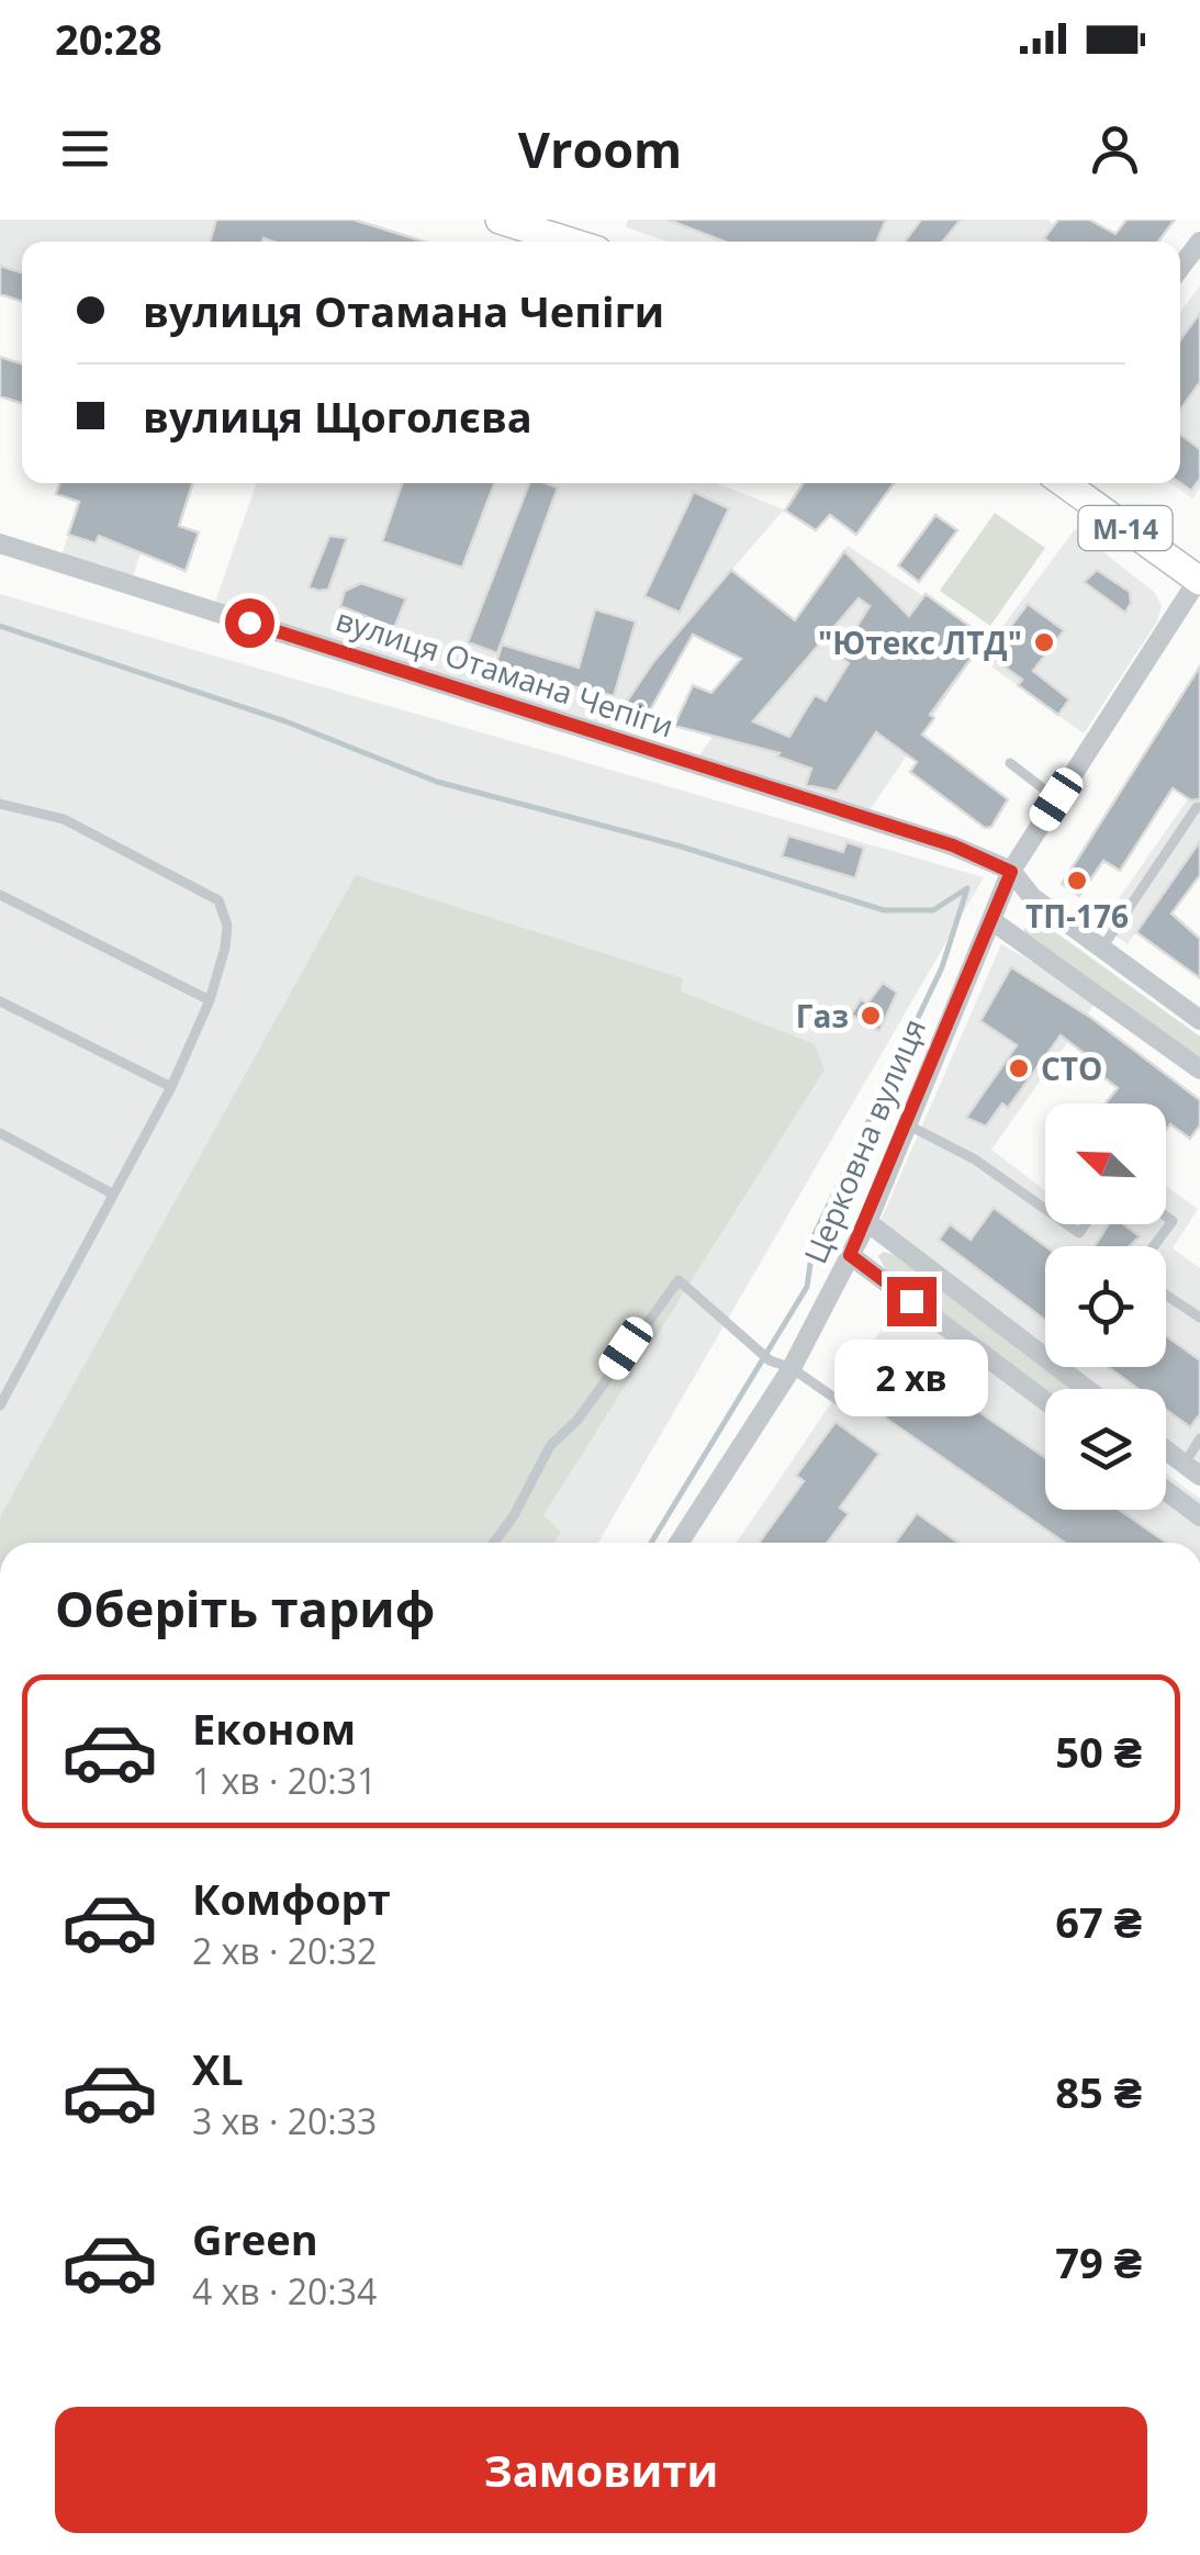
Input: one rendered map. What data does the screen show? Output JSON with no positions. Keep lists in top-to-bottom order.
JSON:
{
  "streets": {
    "main road": ["М-14"],
    "street": ["вулиця Отамана Чепіги", "Церковна вулиця"]
  },
  "crossings": [
    ["М-14", "Церковна вулиця"],
    ["вулиця Отамана Чепіги", "Церковна вулиця"]
  ],
  "places": [
    "\"Ютекс ЛТД\"",
    "ТП-176",
    "Газ",
    "СТО"
  ],
  "north": "top left",
  "page": {
    "status": "20:28",
    "header": "Vroom",
    "banner": ["вулиця Отамана Чепіги", "вулиця Щоголєва"],
    "bubble": "2 хв",
    "heading": "Оберіть тариф",
    "list": [
      {
        "name": "Економ",
        "note": "1 хв · 20:31",
        "value": "50 ₴"
      },
      {
        "name": "Комфорт",
        "note": "2 хв · 20:32",
        "value": "67 ₴"
      },
      {
        "name": "XL",
        "note": "3 хв · 20:33",
        "value": "85 ₴"
      },
      {
        "name": "Green",
        "note": "4 хв · 20:34",
        "value": "79 ₴"
      }
    ],
    "buttons": "Замовити"
  }
}
